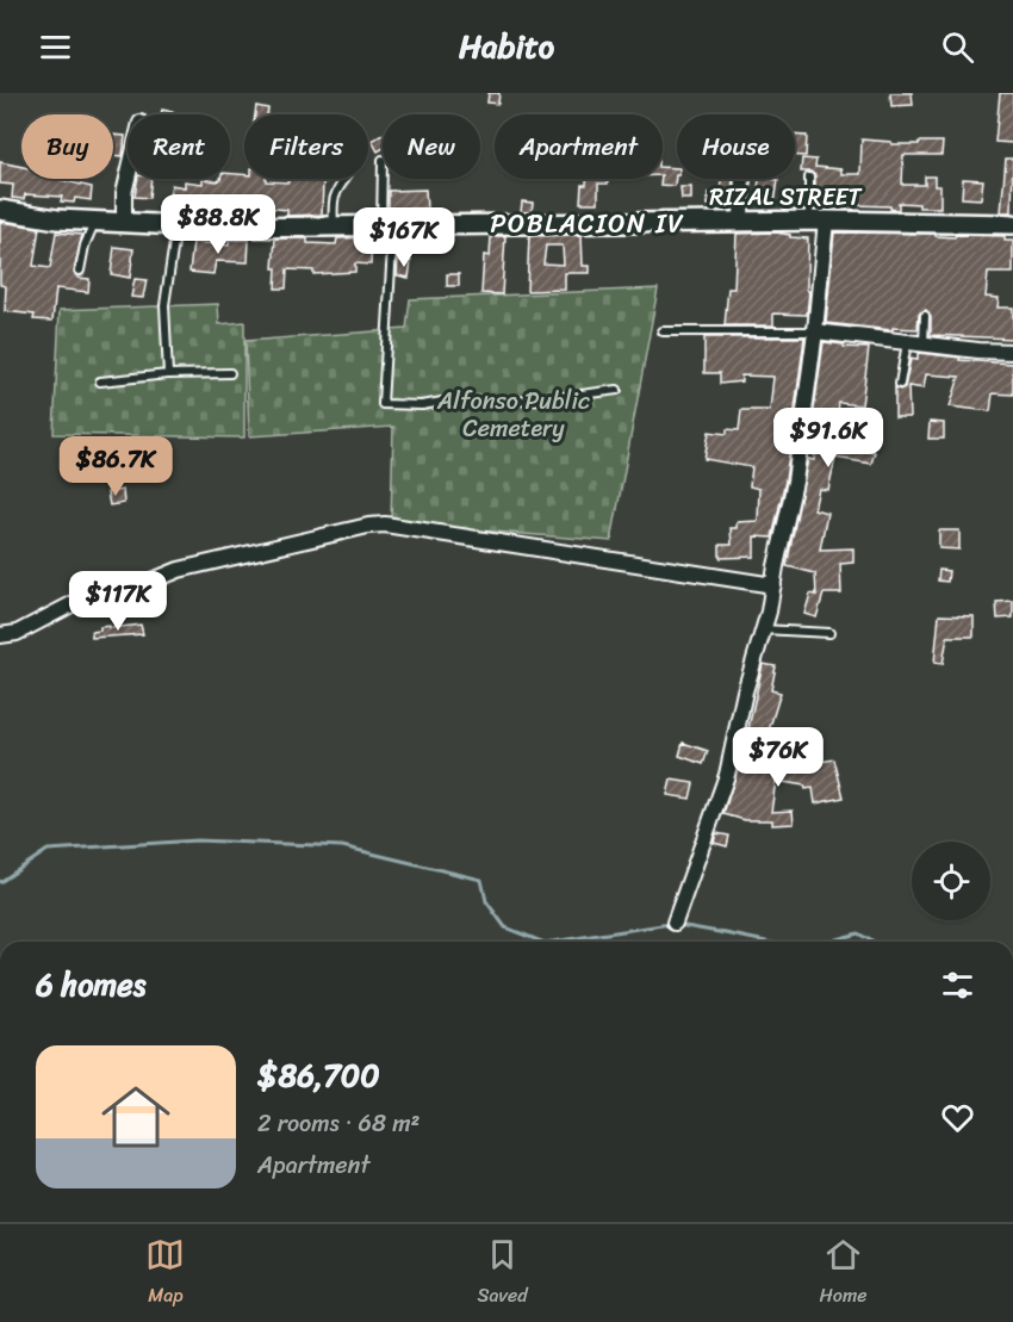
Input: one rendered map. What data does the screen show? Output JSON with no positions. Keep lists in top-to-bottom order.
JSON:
{
  "streets": {
    "street": ["RIZAL STREET"]
  },
  "districts": ["POBLACION IV"],
  "parks": ["Alfonso Public Cemetery"],
  "page": {
    "header": "Habito",
    "chip": [
      "Buy",
      "Rent",
      "Filters",
      "New",
      "Apartment",
      "House"
    ],
    "price": [
      "$88.8K",
      "$167K",
      "$91.6K",
      "$86.7K",
      "$117K",
      "$76K"
    ],
    "heading": "6 homes",
    "list": [
      {
        "name": "$86,700",
        "note": "2 rooms · 68 m² · Apartment"
      }
    ],
    "tabs": ["Map", "Saved", "Home"]
  }
}
